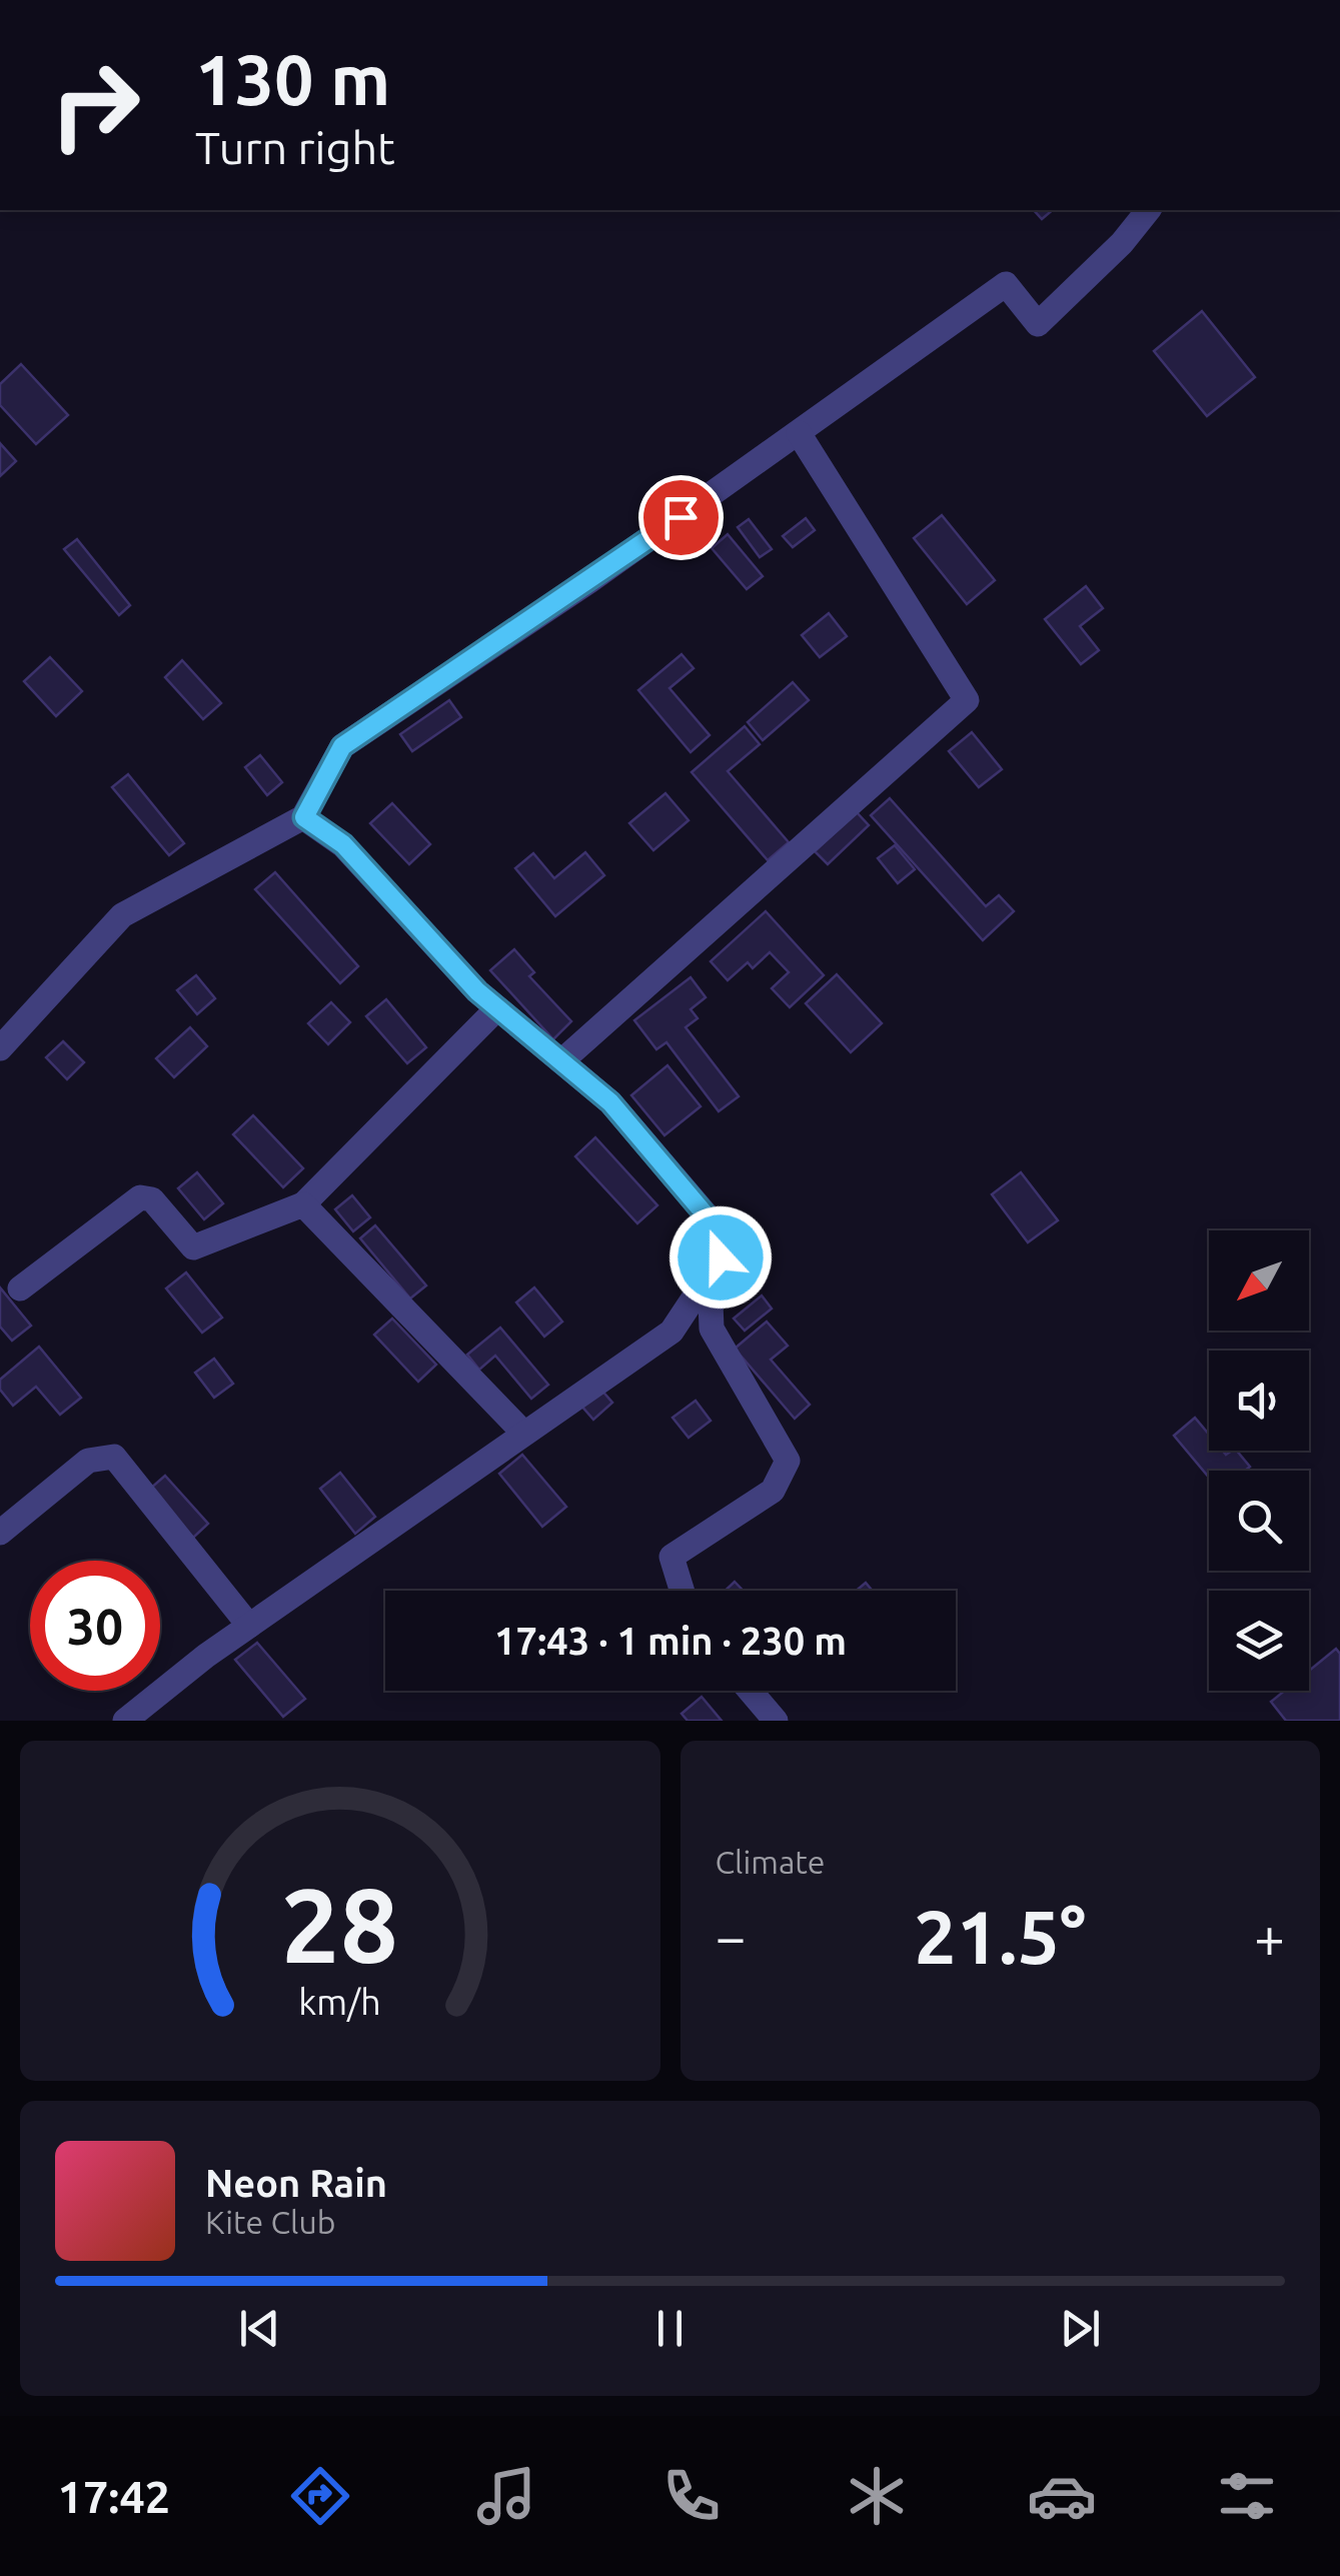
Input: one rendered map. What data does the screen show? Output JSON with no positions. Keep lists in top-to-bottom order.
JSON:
{
  "north": "bottom left",
  "page": {
    "turn": ["130 m", "Turn right"],
    "limit": "30",
    "trip": "17:43 · 1 min · 230 m",
    "tile": "Climate",
    "heat": ["−", "21.5°", "+"],
    "song": ["Neon Rain", "Kite Club"],
    "tabs": "17:42",
    "gauge": ["28", "km/h"]
  }
}
